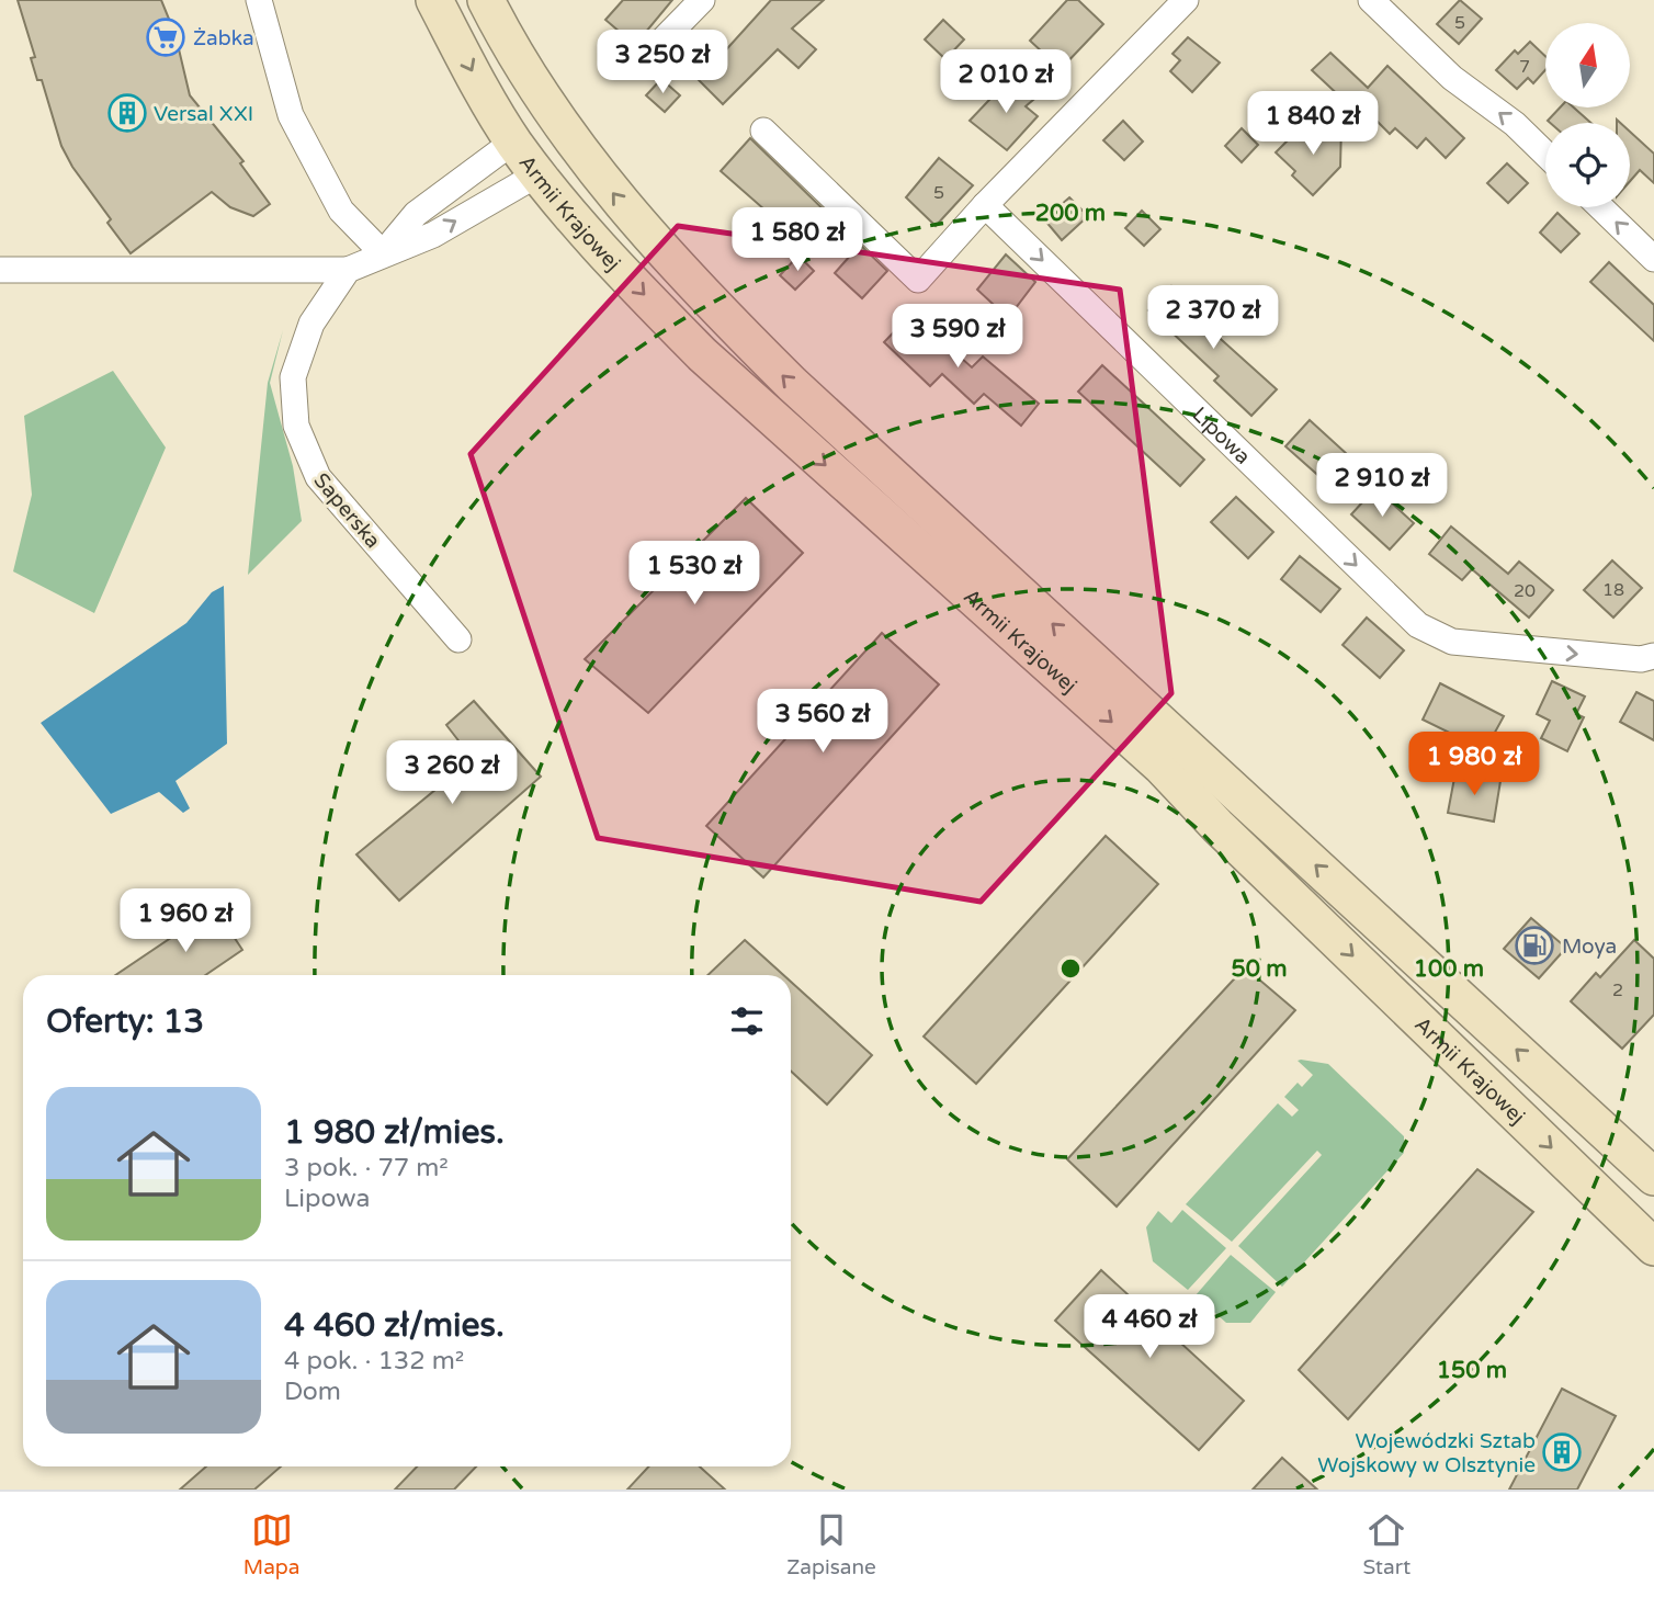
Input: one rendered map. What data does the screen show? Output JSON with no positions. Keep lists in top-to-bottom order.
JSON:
{
  "streets": {
    "main road": ["Armii Krajowej"],
    "street": ["Lipowa", "Saperska"]
  },
  "one_way": ["Lipowa"],
  "places": {
    "supermarket": ["Żabka"],
    "building": ["Versal XXI", "Wojewódzki Sztab Wojskowy w Olsztynie"],
    "fuel station": ["Moya"]
  },
  "house_numbers": [
    "5",
    "7",
    "5",
    "18",
    "20",
    "2"
  ],
  "north": "top",
  "page": {
    "price": [
      "3 250 zł",
      "2 010 zł",
      "1 840 zł",
      "1 580 zł",
      "2 370 zł",
      "3 590 zł",
      "2 910 zł",
      "1 530 zł",
      "3 560 zł",
      "1 980 zł",
      "3 260 zł",
      "1 960 zł",
      "4 460 zł"
    ],
    "heading": "Oferty: 13",
    "list": [
      {
        "name": "1 980 zł/mies.",
        "note": "3 pok. · 77 m² · Lipowa"
      },
      {
        "name": "4 460 zł/mies.",
        "note": "4 pok. · 132 m² · Dom"
      }
    ],
    "tabs": ["Mapa", "Zapisane", "Start"]
  },
  "rings": [
    "200 m",
    "50 m",
    "100 m",
    "150 m"
  ]
}
